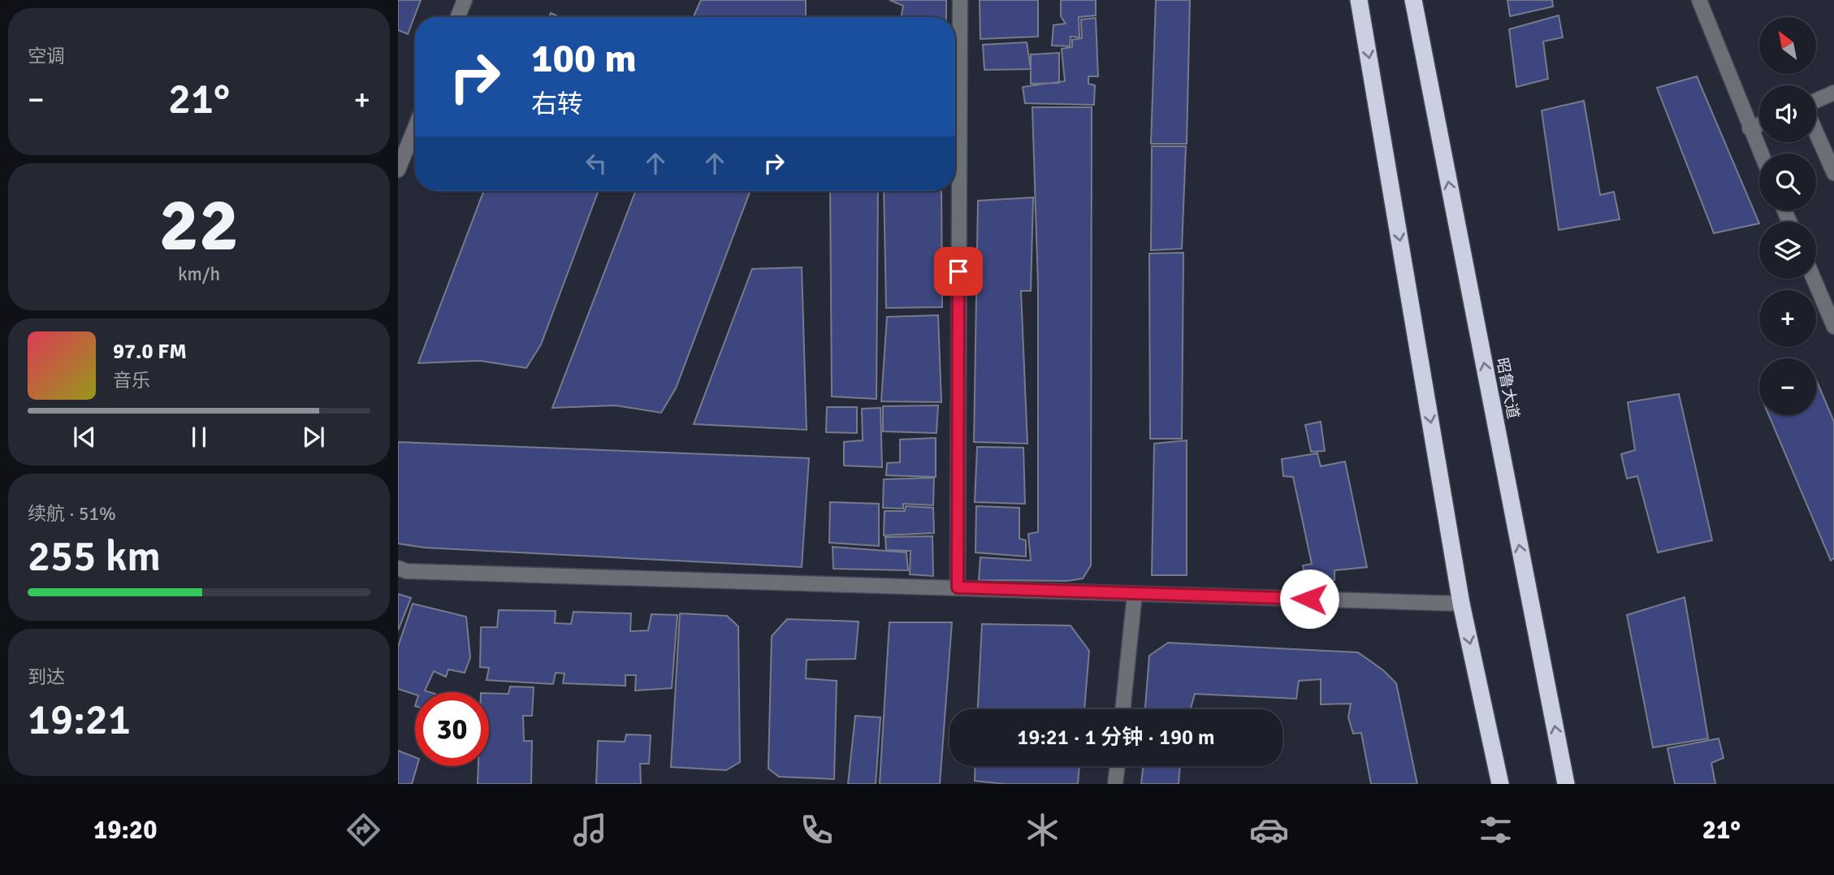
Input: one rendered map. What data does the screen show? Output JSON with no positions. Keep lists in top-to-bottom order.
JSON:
{
  "streets": {
    "highway": ["昭鲁大道"]
  },
  "north": "top left",
  "page": {
    "tile": [
      "空调",
      ["22", "km/h"],
      ["续航 · 51%", "255 km"],
      ["到达", "19:21"]
    ],
    "map_buttons": ["+", "−"],
    "turn": ["100 m", "右转"],
    "heat": ["−", "21°", "+"],
    "song": ["97.0 FM", "音乐"],
    "limit": "30",
    "trip": "19:21 · 1 分钟 · 190 m",
    "tabs": ["19:20", "21°"]
  }
}
